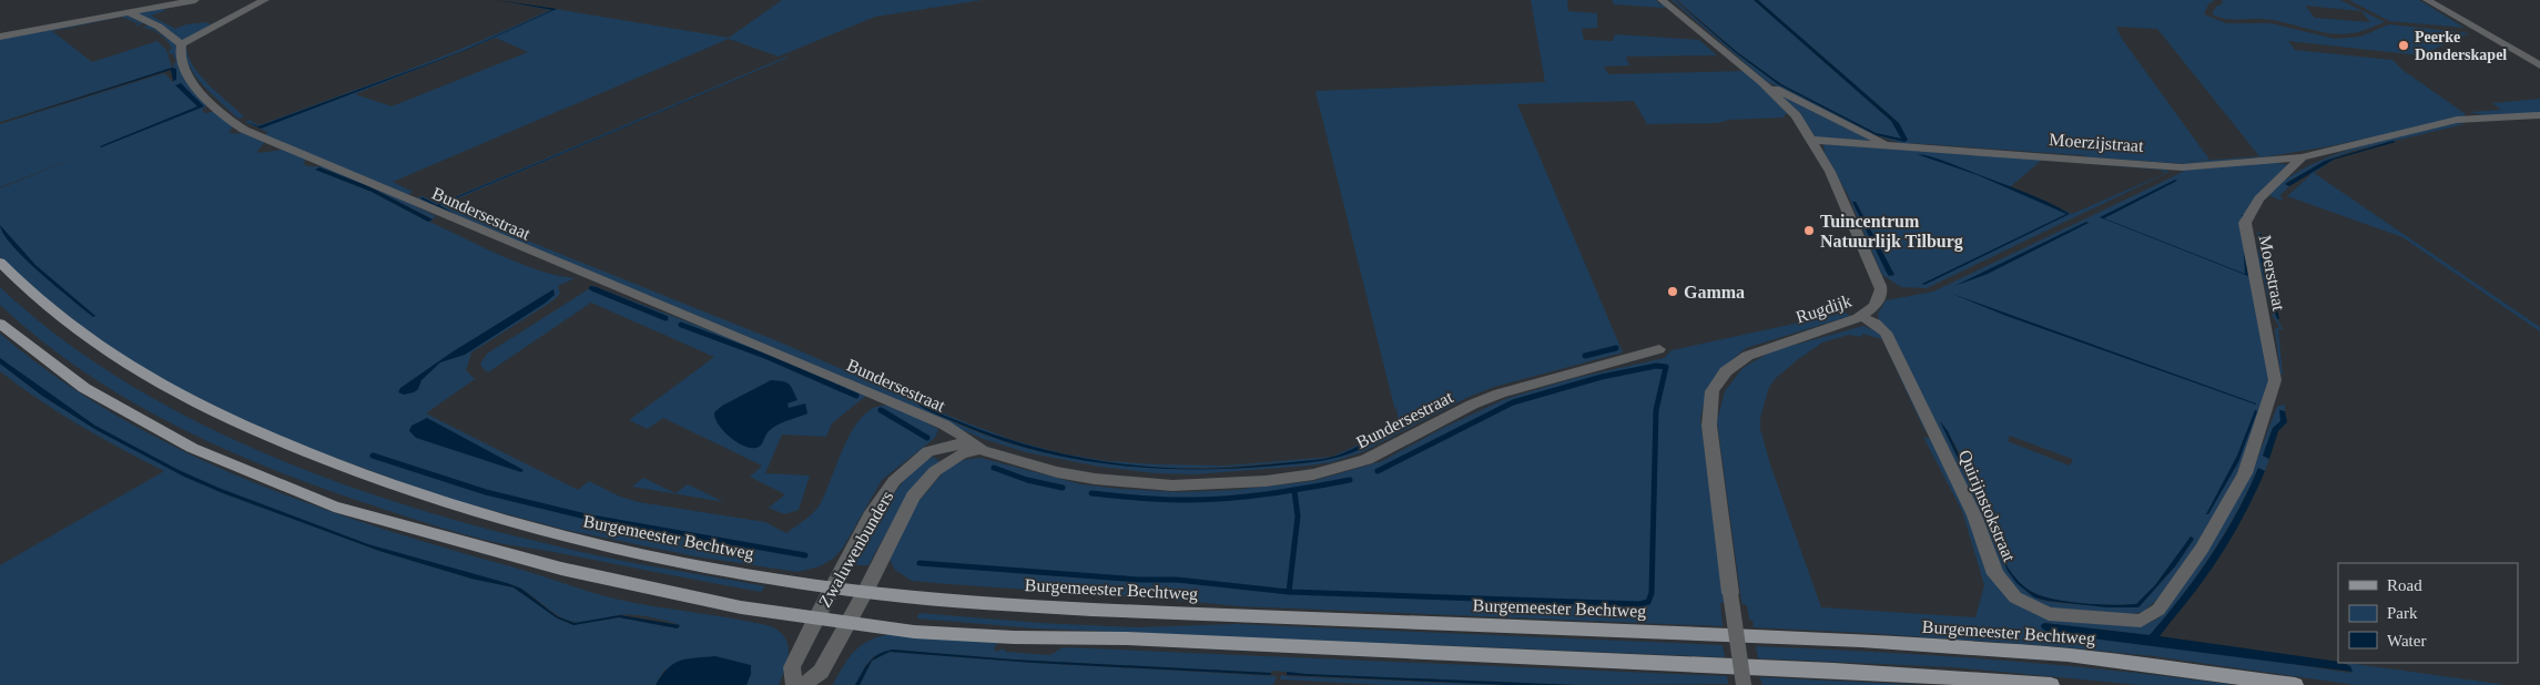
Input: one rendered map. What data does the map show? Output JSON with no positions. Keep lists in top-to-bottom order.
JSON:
{
  "streets": {
    "main road": ["Burgemeester Bechtweg"],
    "street": [
      "Moerzijstraat",
      "Bundersestraat",
      "Moerstraat",
      "Rugdijk",
      "Quirijnstokstraat",
      "Zwaluwenbunders"
    ]
  },
  "crossings": [
    ["Moerzijstraat", "Moerstraat"],
    ["Moerzijstraat", "Rugdijk"],
    ["Bundersestraat", "Zwaluwenbunders"],
    ["Moerstraat", "Quirijnstokstraat"],
    ["Rugdijk", "Quirijnstokstraat"],
    ["Burgemeester Bechtweg", "Zwaluwenbunders"]
  ],
  "places": ["Peerke Donderskapel", "Tuincentrum Natuurlijk Tilburg", "Gamma"],
  "legend": ["Road", "Park", "Water"]
}
